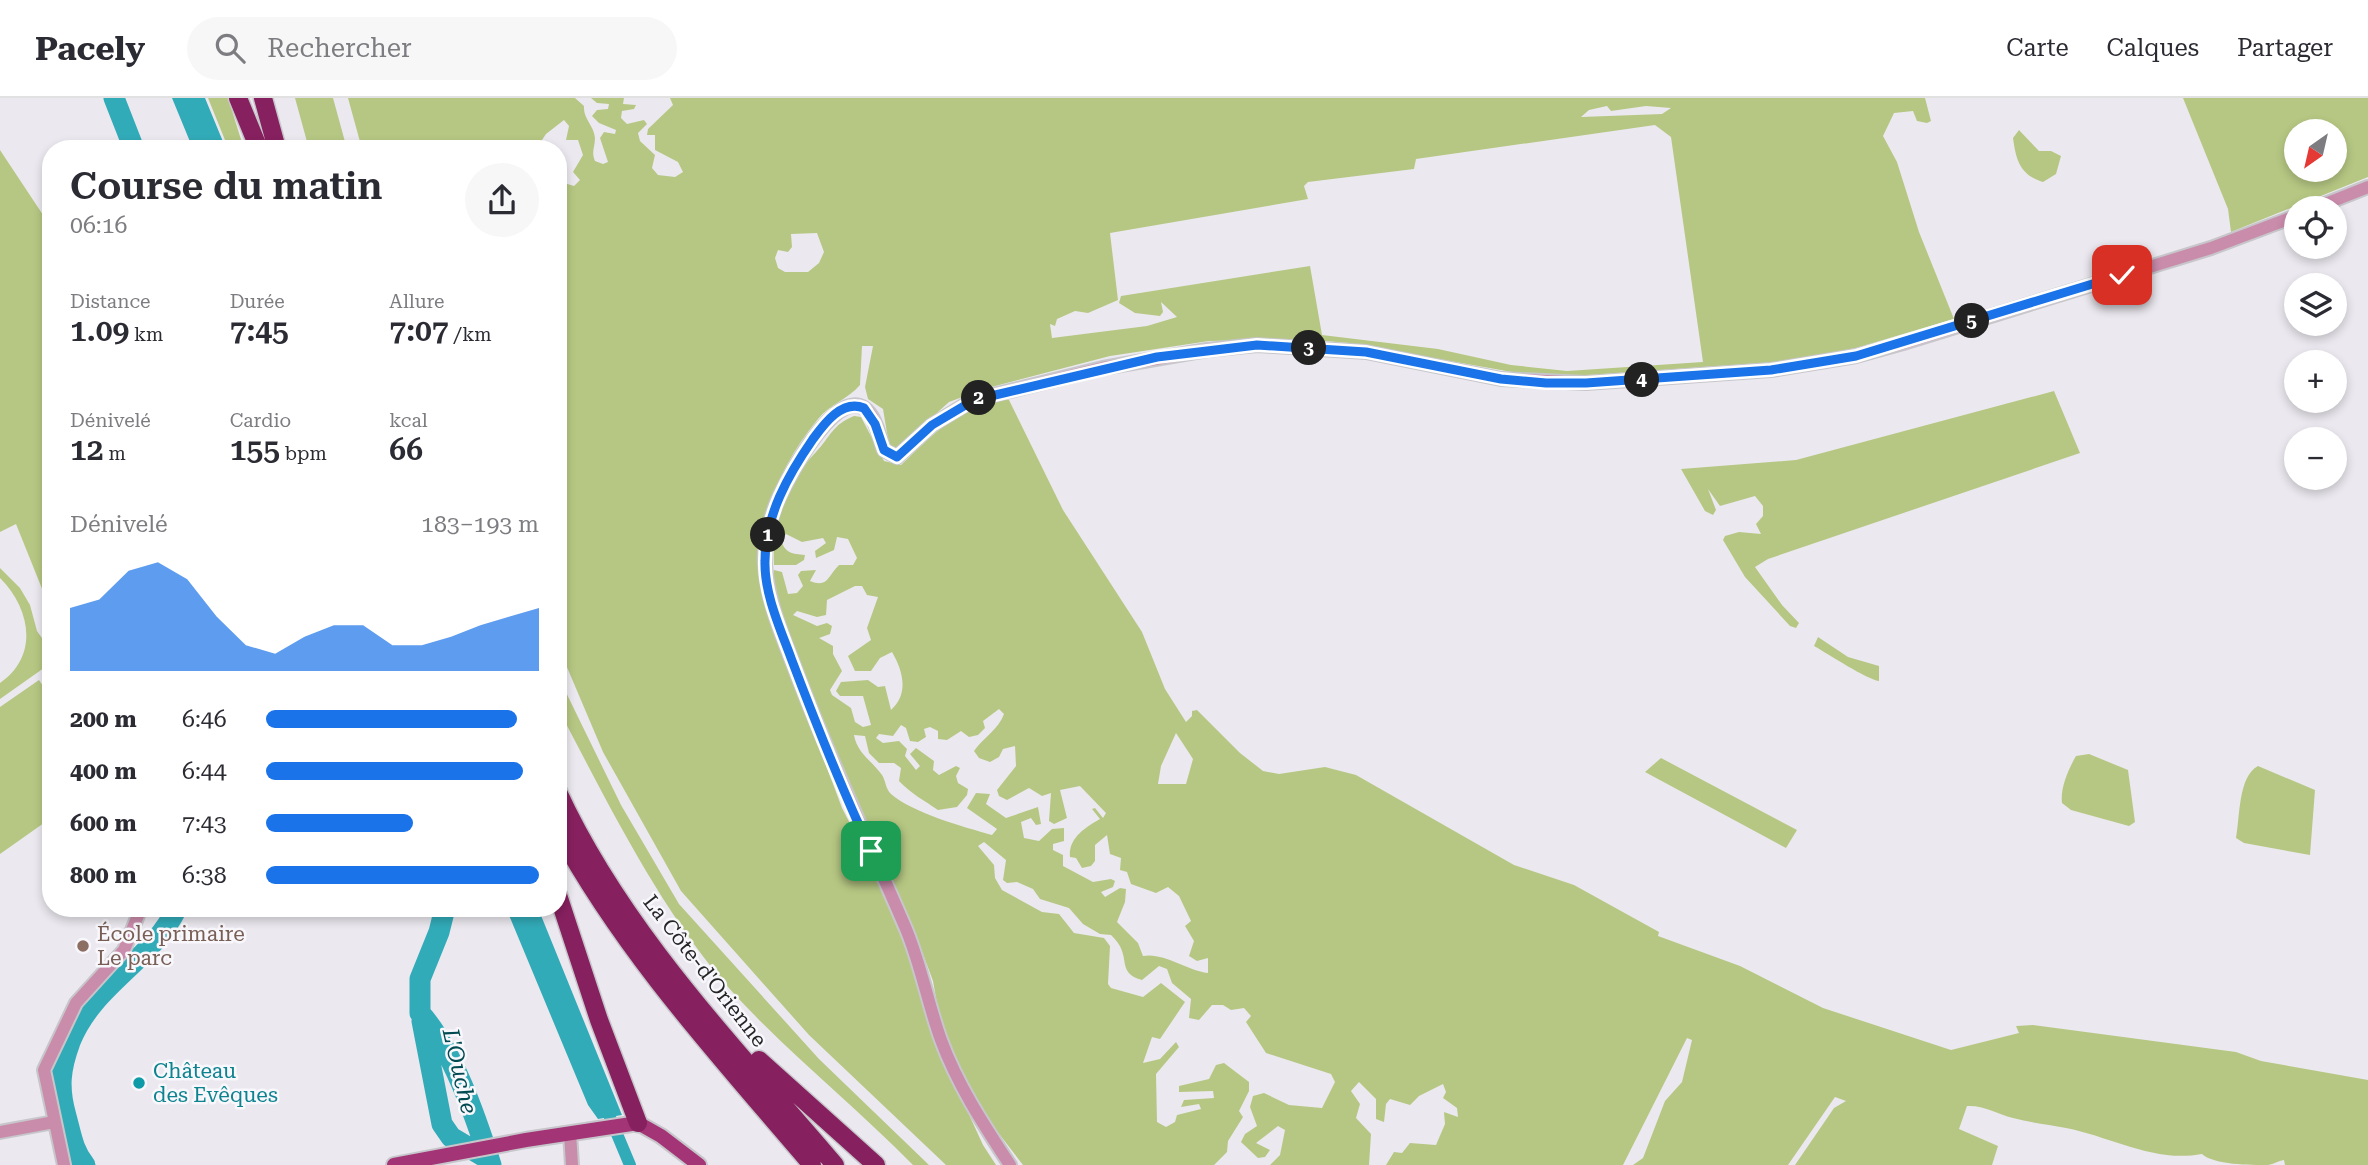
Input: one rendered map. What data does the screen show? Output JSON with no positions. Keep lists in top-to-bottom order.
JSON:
{
  "streets": {
    "highway": ["La Côte-d'Orienne"]
  },
  "water": ["L'Ouche"],
  "places": ["École primaire Le parc", "Château des Evêques"],
  "north": "bottom left",
  "page": {
    "header": "Pacely",
    "search": "Rechercher",
    "nav": ["Carte", "Calques", "Partager"],
    "map_buttons": ["+", "−"],
    "heading": ["Course du matin", "06:16"],
    "stats": [
      ["Distance", "1.09 km"],
      ["Durée", "7:45"],
      ["Allure", "7:07 /km"],
      ["Dénivelé", "12 m"],
      ["Cardio", "155 bpm"],
      ["kcal", "66"]
    ],
    "pins": [
      "5",
      "3",
      "4",
      "2",
      "1"
    ],
    "chart": ["Dénivelé", "183–193 m"],
    "list": [
      {
        "name": "200 m",
        "note": "6:46"
      },
      {
        "name": "400 m",
        "note": "6:44"
      },
      {
        "name": "600 m",
        "note": "7:43"
      },
      {
        "name": "800 m",
        "note": "6:38"
      }
    ]
  }
}
